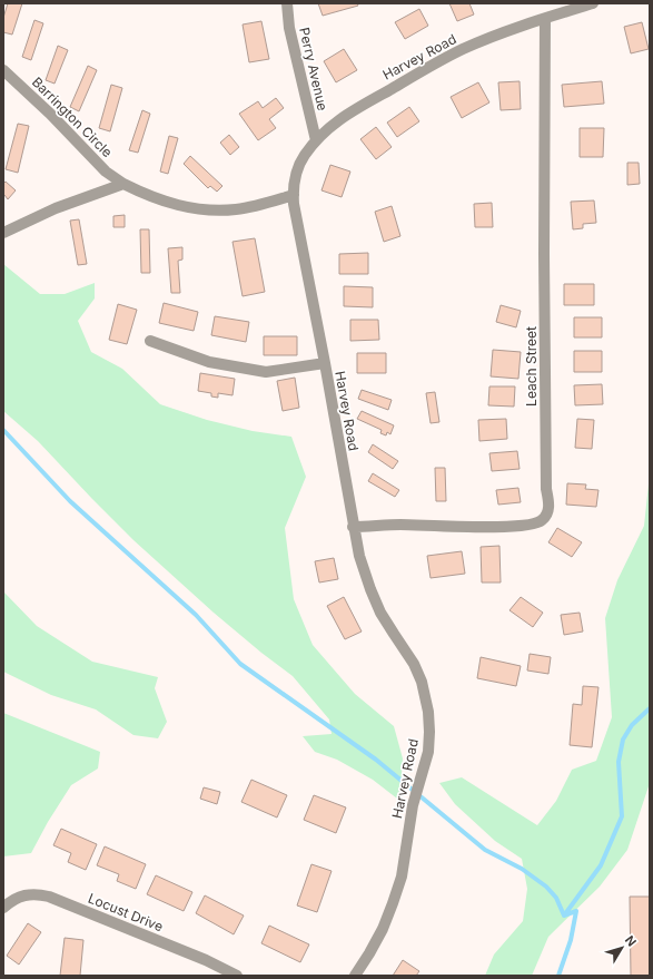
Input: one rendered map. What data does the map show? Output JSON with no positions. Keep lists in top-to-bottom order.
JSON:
{
  "streets": {
    "street": [
      "Harvey Road",
      "Perry Avenue",
      "Barrington Circle",
      "Leach Street",
      "Locust Drive"
    ]
  },
  "crossings": [
    ["Harvey Road", "Perry Avenue"],
    ["Harvey Road", "Barrington Circle"],
    ["Harvey Road", "Leach Street"]
  ],
  "north": "top right"
}
